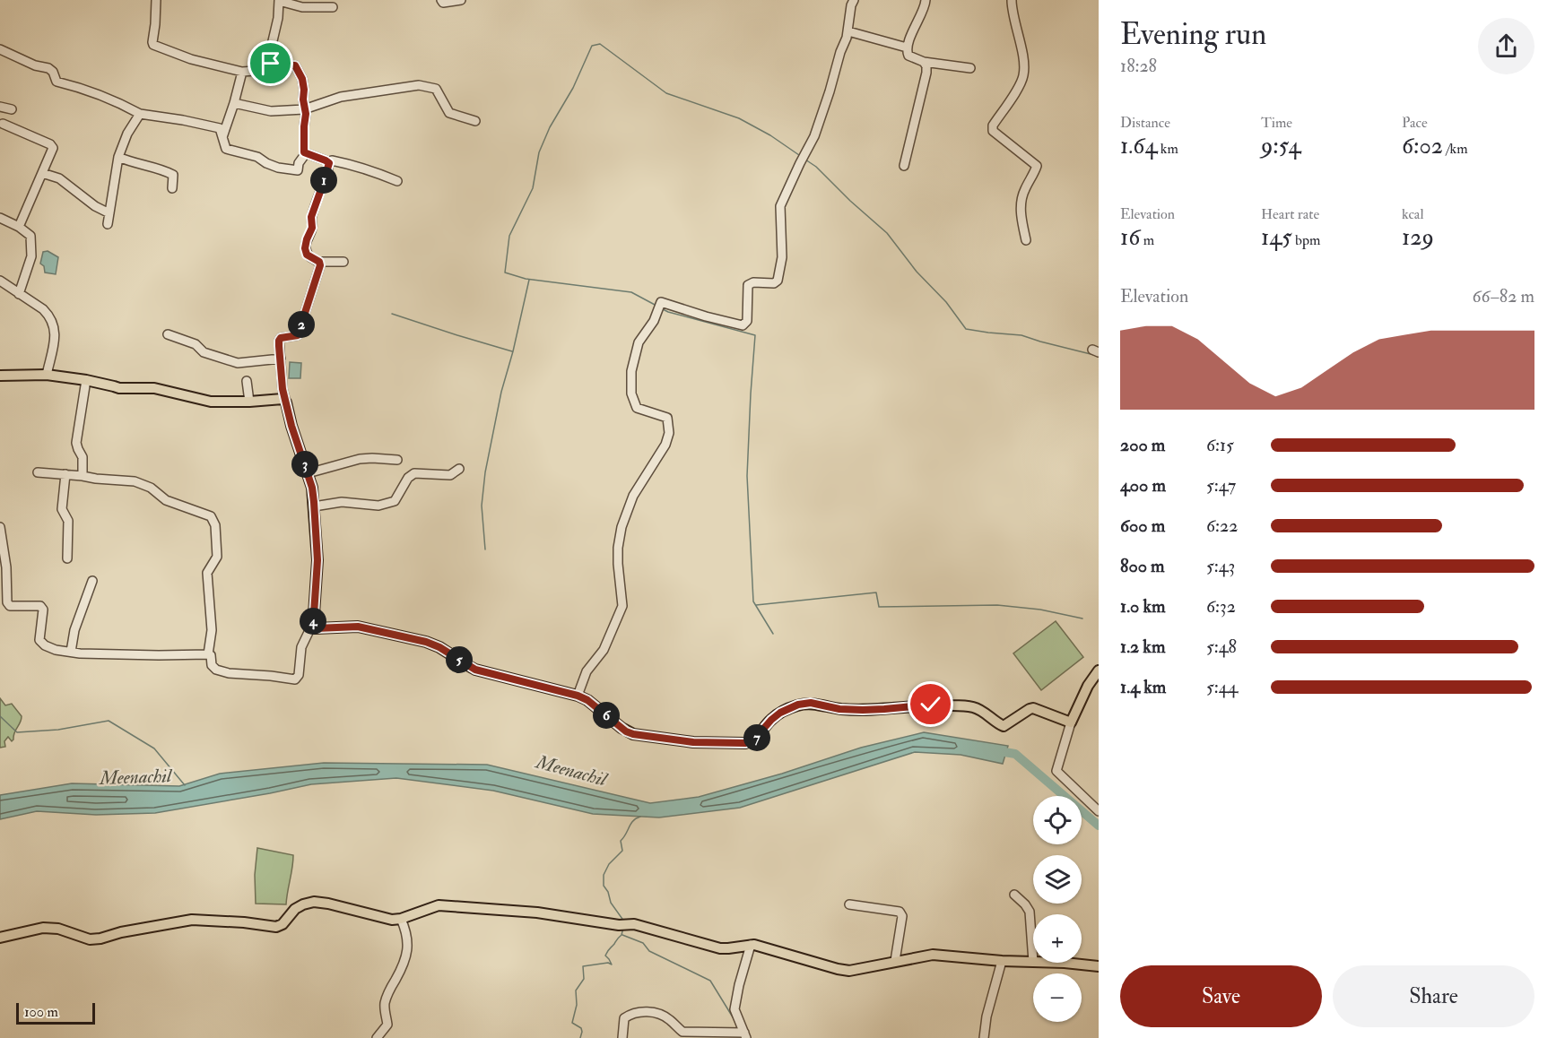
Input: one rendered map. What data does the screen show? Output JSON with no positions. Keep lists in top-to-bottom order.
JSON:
{
  "water": ["Meenachil"],
  "scale_bar": "100 m",
  "page": {
    "heading": ["Evening run", "18:28"],
    "stats": [
      ["Distance", "1.64 km"],
      ["Time", "9:54"],
      ["Pace", "6:02 /km"],
      ["Elevation", "16 m"],
      ["Heart rate", "145 bpm"],
      ["kcal", "129"]
    ],
    "pins": [
      "1",
      "2",
      "3",
      "4",
      "5",
      "6",
      "7"
    ],
    "chart": ["Elevation", "66–82 m"],
    "list": [
      {
        "name": "200 m",
        "note": "6:15"
      },
      {
        "name": "400 m",
        "note": "5:47"
      },
      {
        "name": "600 m",
        "note": "6:22"
      },
      {
        "name": "800 m",
        "note": "5:43"
      },
      {
        "name": "1.0 km",
        "note": "6:32"
      },
      {
        "name": "1.2 km",
        "note": "5:48"
      },
      {
        "name": "1.4 km",
        "note": "5:44"
      }
    ],
    "map_buttons": ["+", "−"],
    "buttons": ["Save", "Share"],
    "scale": "100 m"
  }
}
